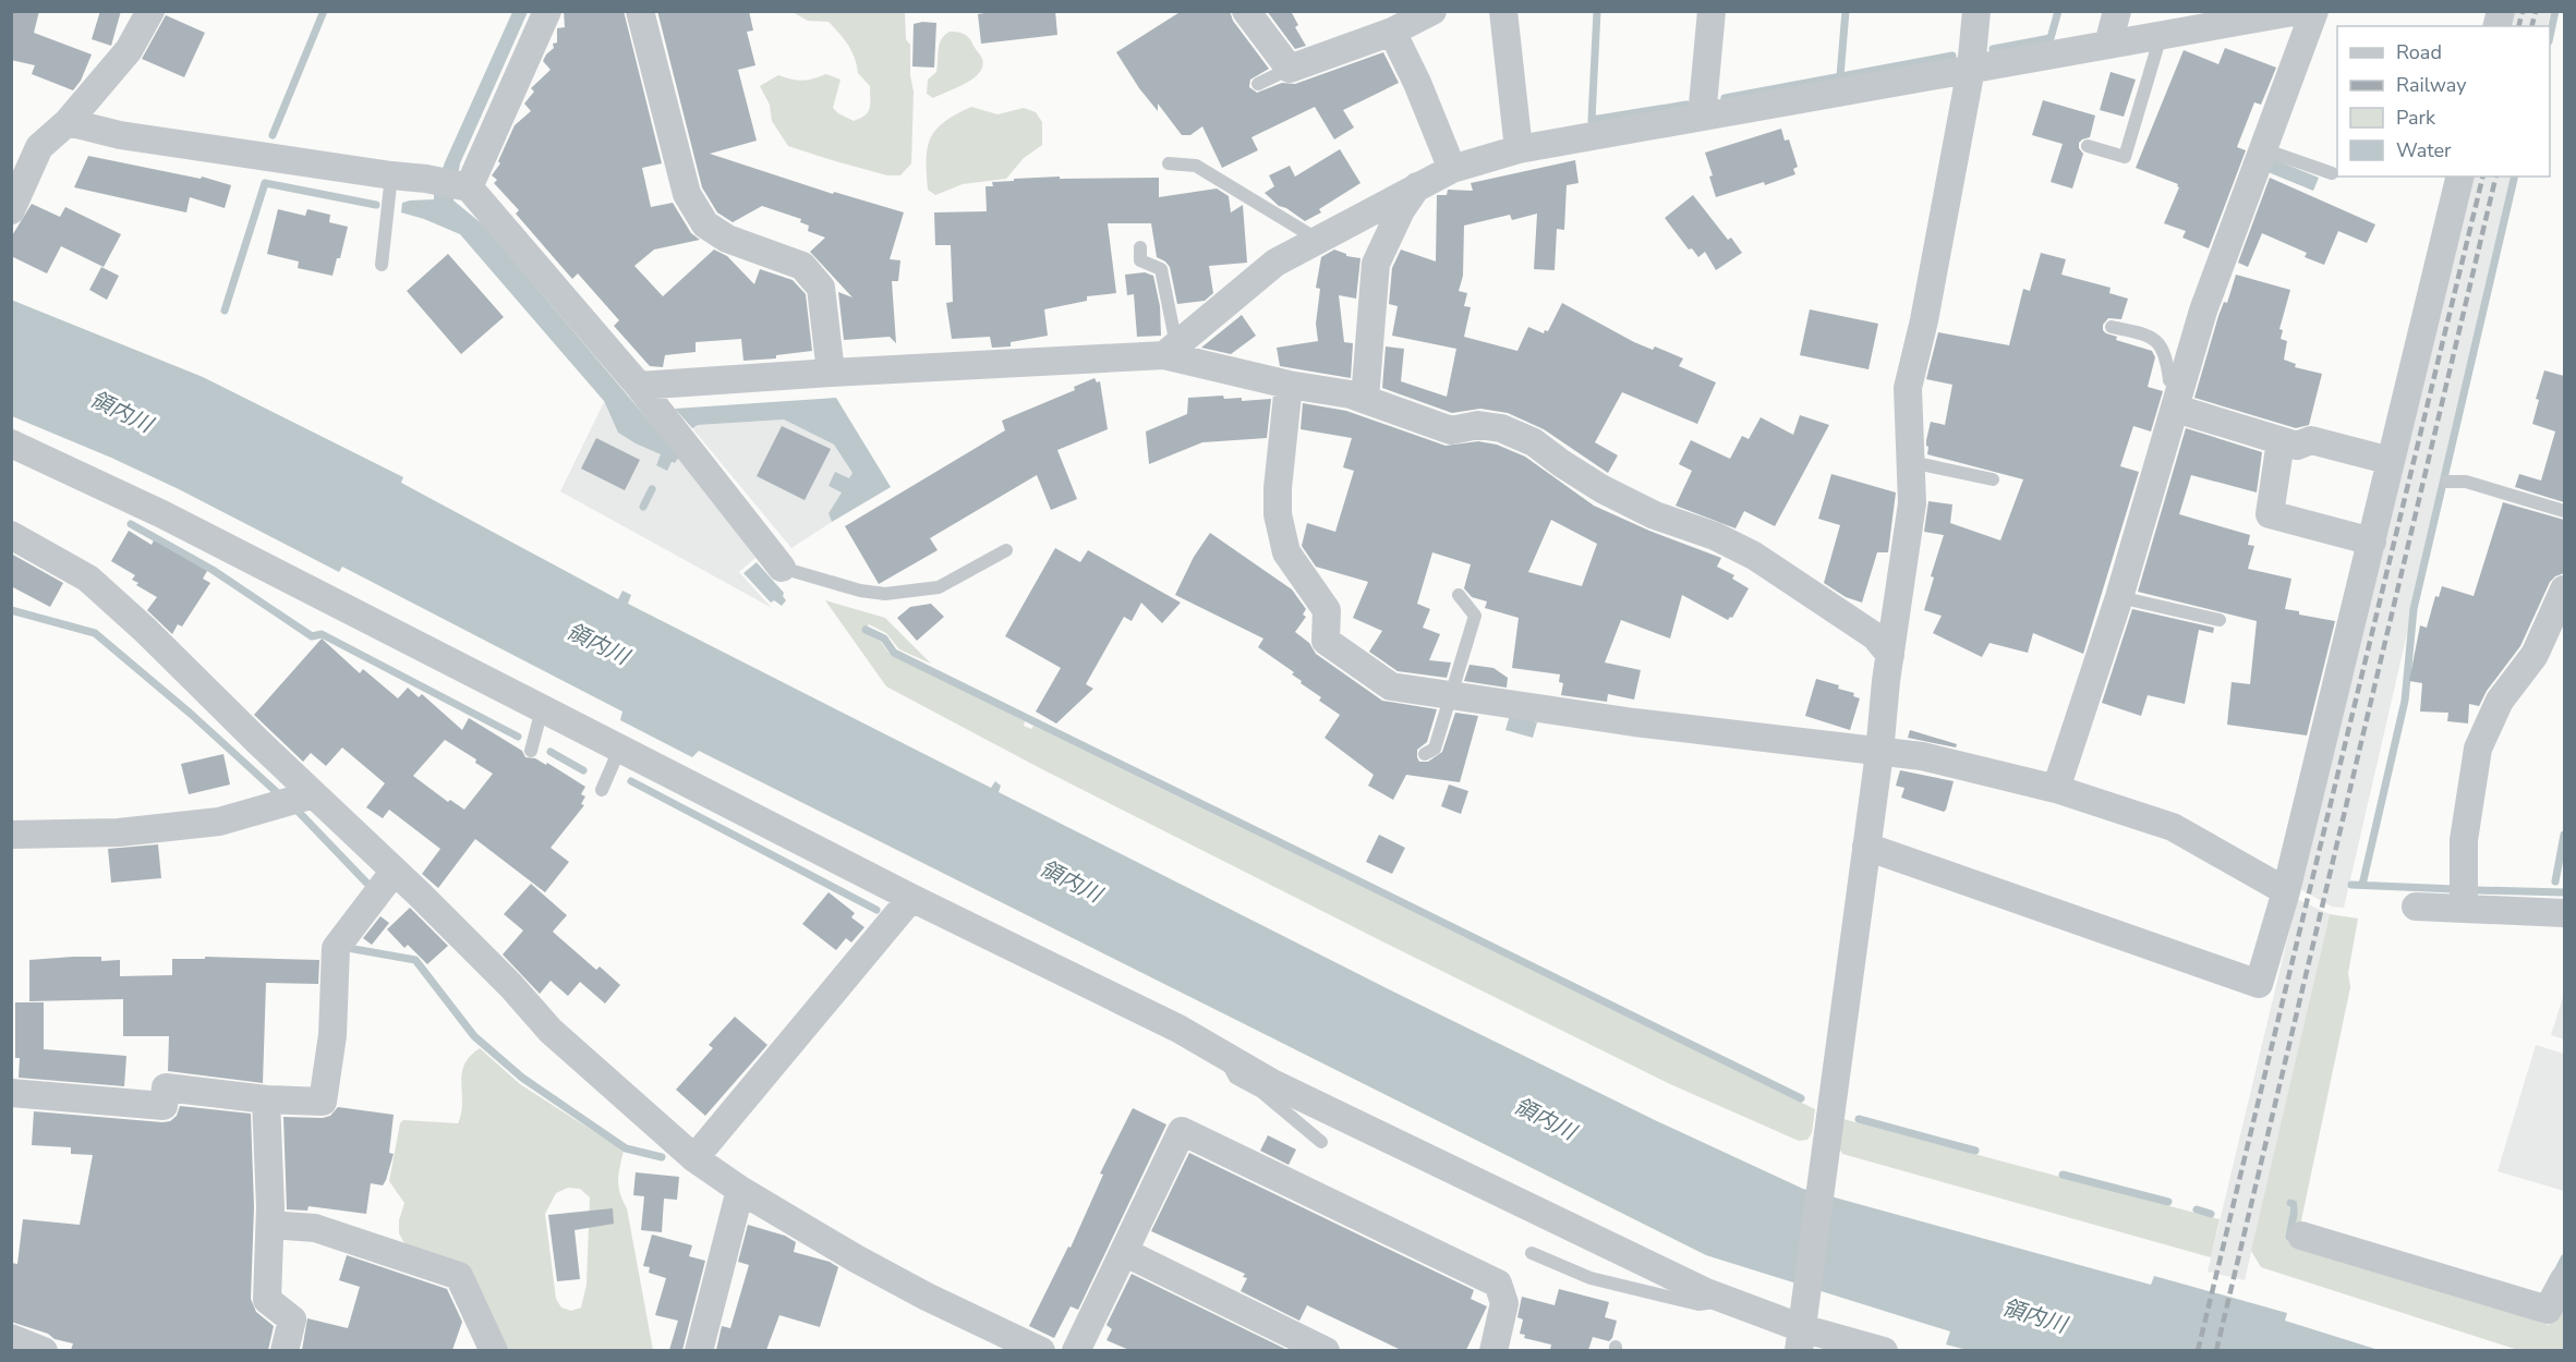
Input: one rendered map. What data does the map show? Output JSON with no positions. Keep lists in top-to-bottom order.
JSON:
{
  "water": ["領内川"],
  "legend": [
    "Road",
    "Railway",
    "Park",
    "Water"
  ]
}
